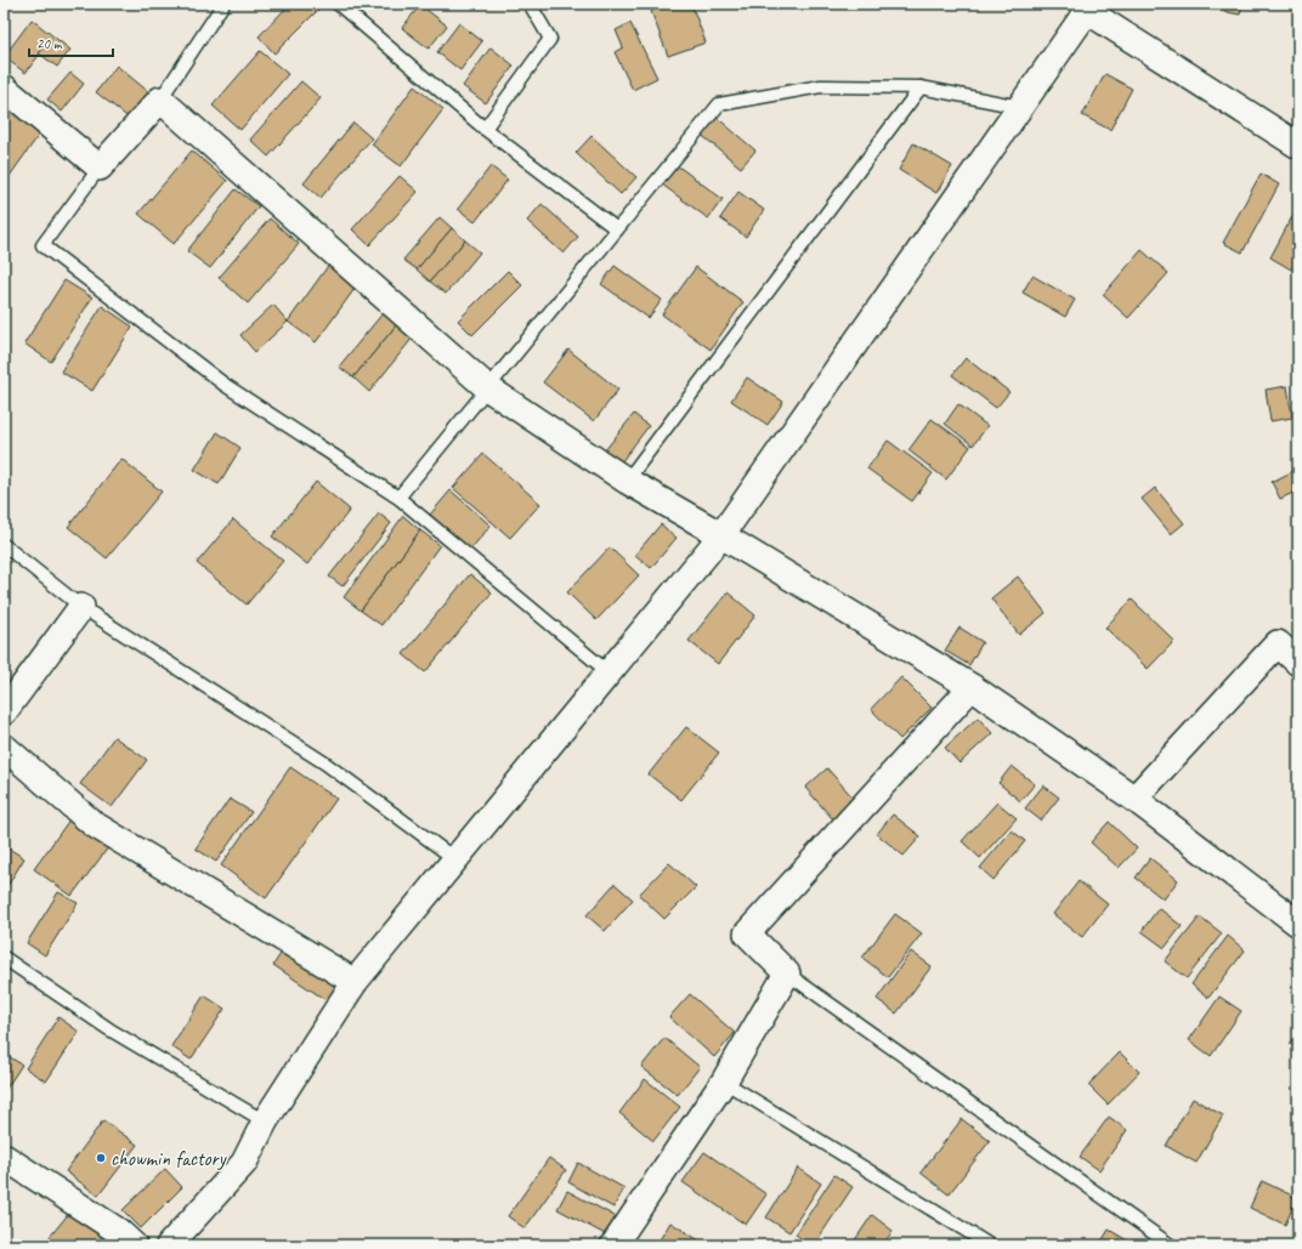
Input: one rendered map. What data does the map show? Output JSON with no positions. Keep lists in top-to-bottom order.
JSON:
{
  "places": ["chowmin factory"],
  "scale_bar": "20 m"
}
